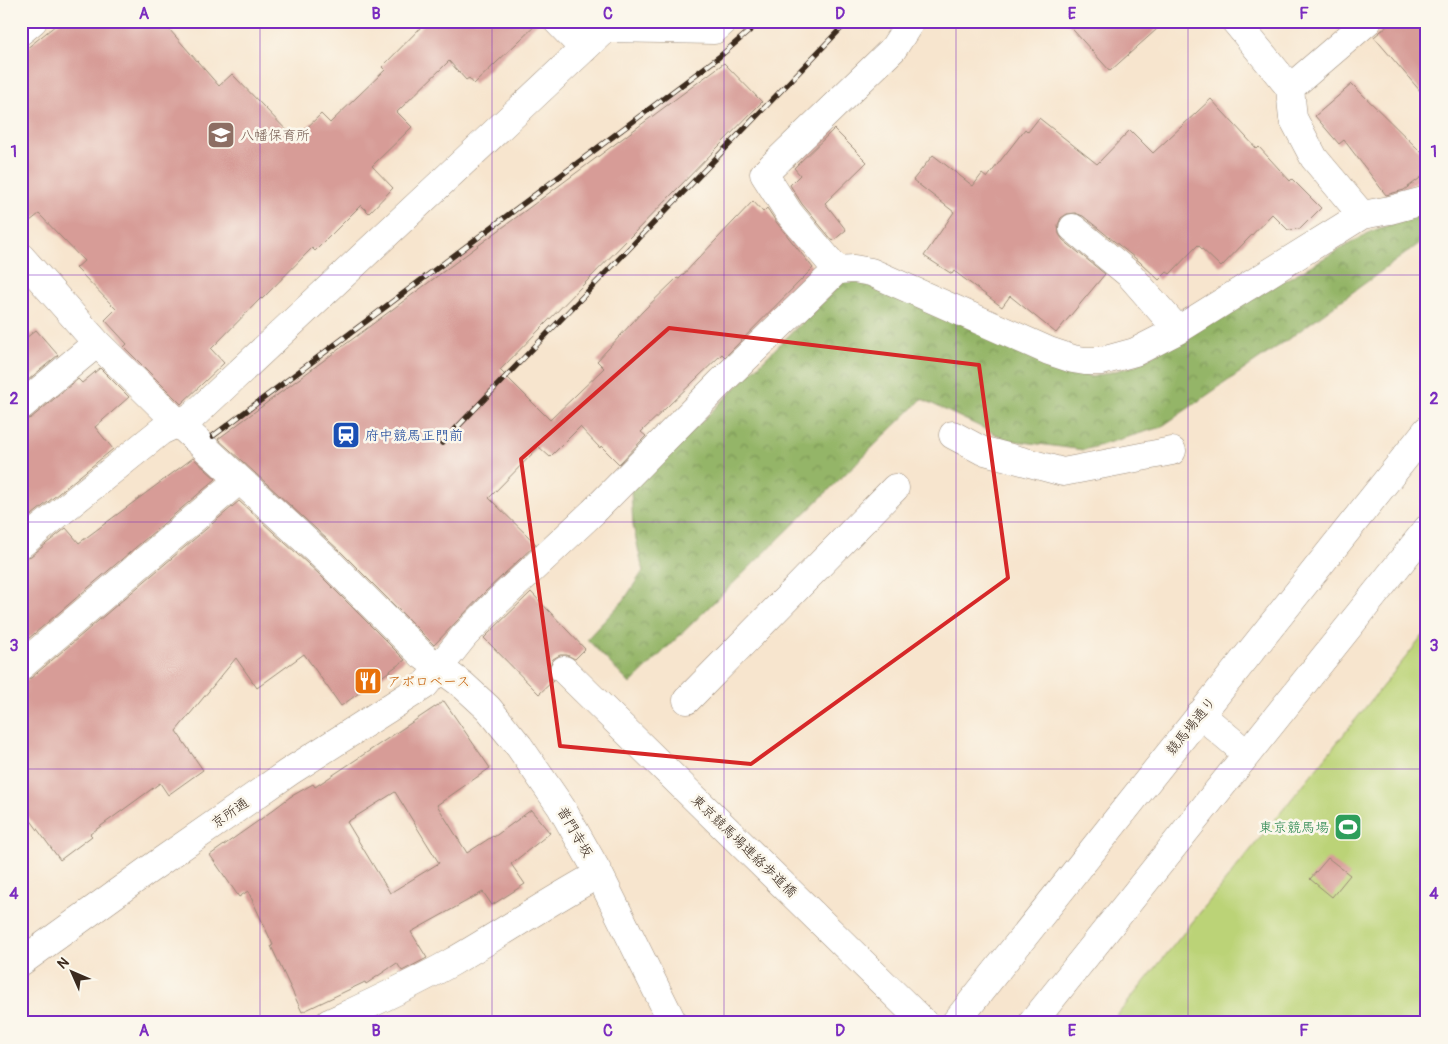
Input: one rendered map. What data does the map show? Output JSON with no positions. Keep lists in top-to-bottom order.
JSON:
{
  "streets": {
    "street": [
      "競馬場通り",
      "京所通",
      "普門寺坂",
      "東京競馬場連絡歩道橋"
    ]
  },
  "crossings": [
    ["京所通", "普門寺坂"]
  ],
  "places": {
    "school or university": ["八幡保育所"],
    "station": ["府中競馬正門前"],
    "restaurant": ["アポロベース"],
    "sports": ["東京競馬場"]
  },
  "north": "top left",
  "grid": {
    "columns": [
      "A",
      "B",
      "C",
      "D",
      "E",
      "F"
    ],
    "rows": [
      "1",
      "2",
      "3",
      "4"
    ]
  }
}
